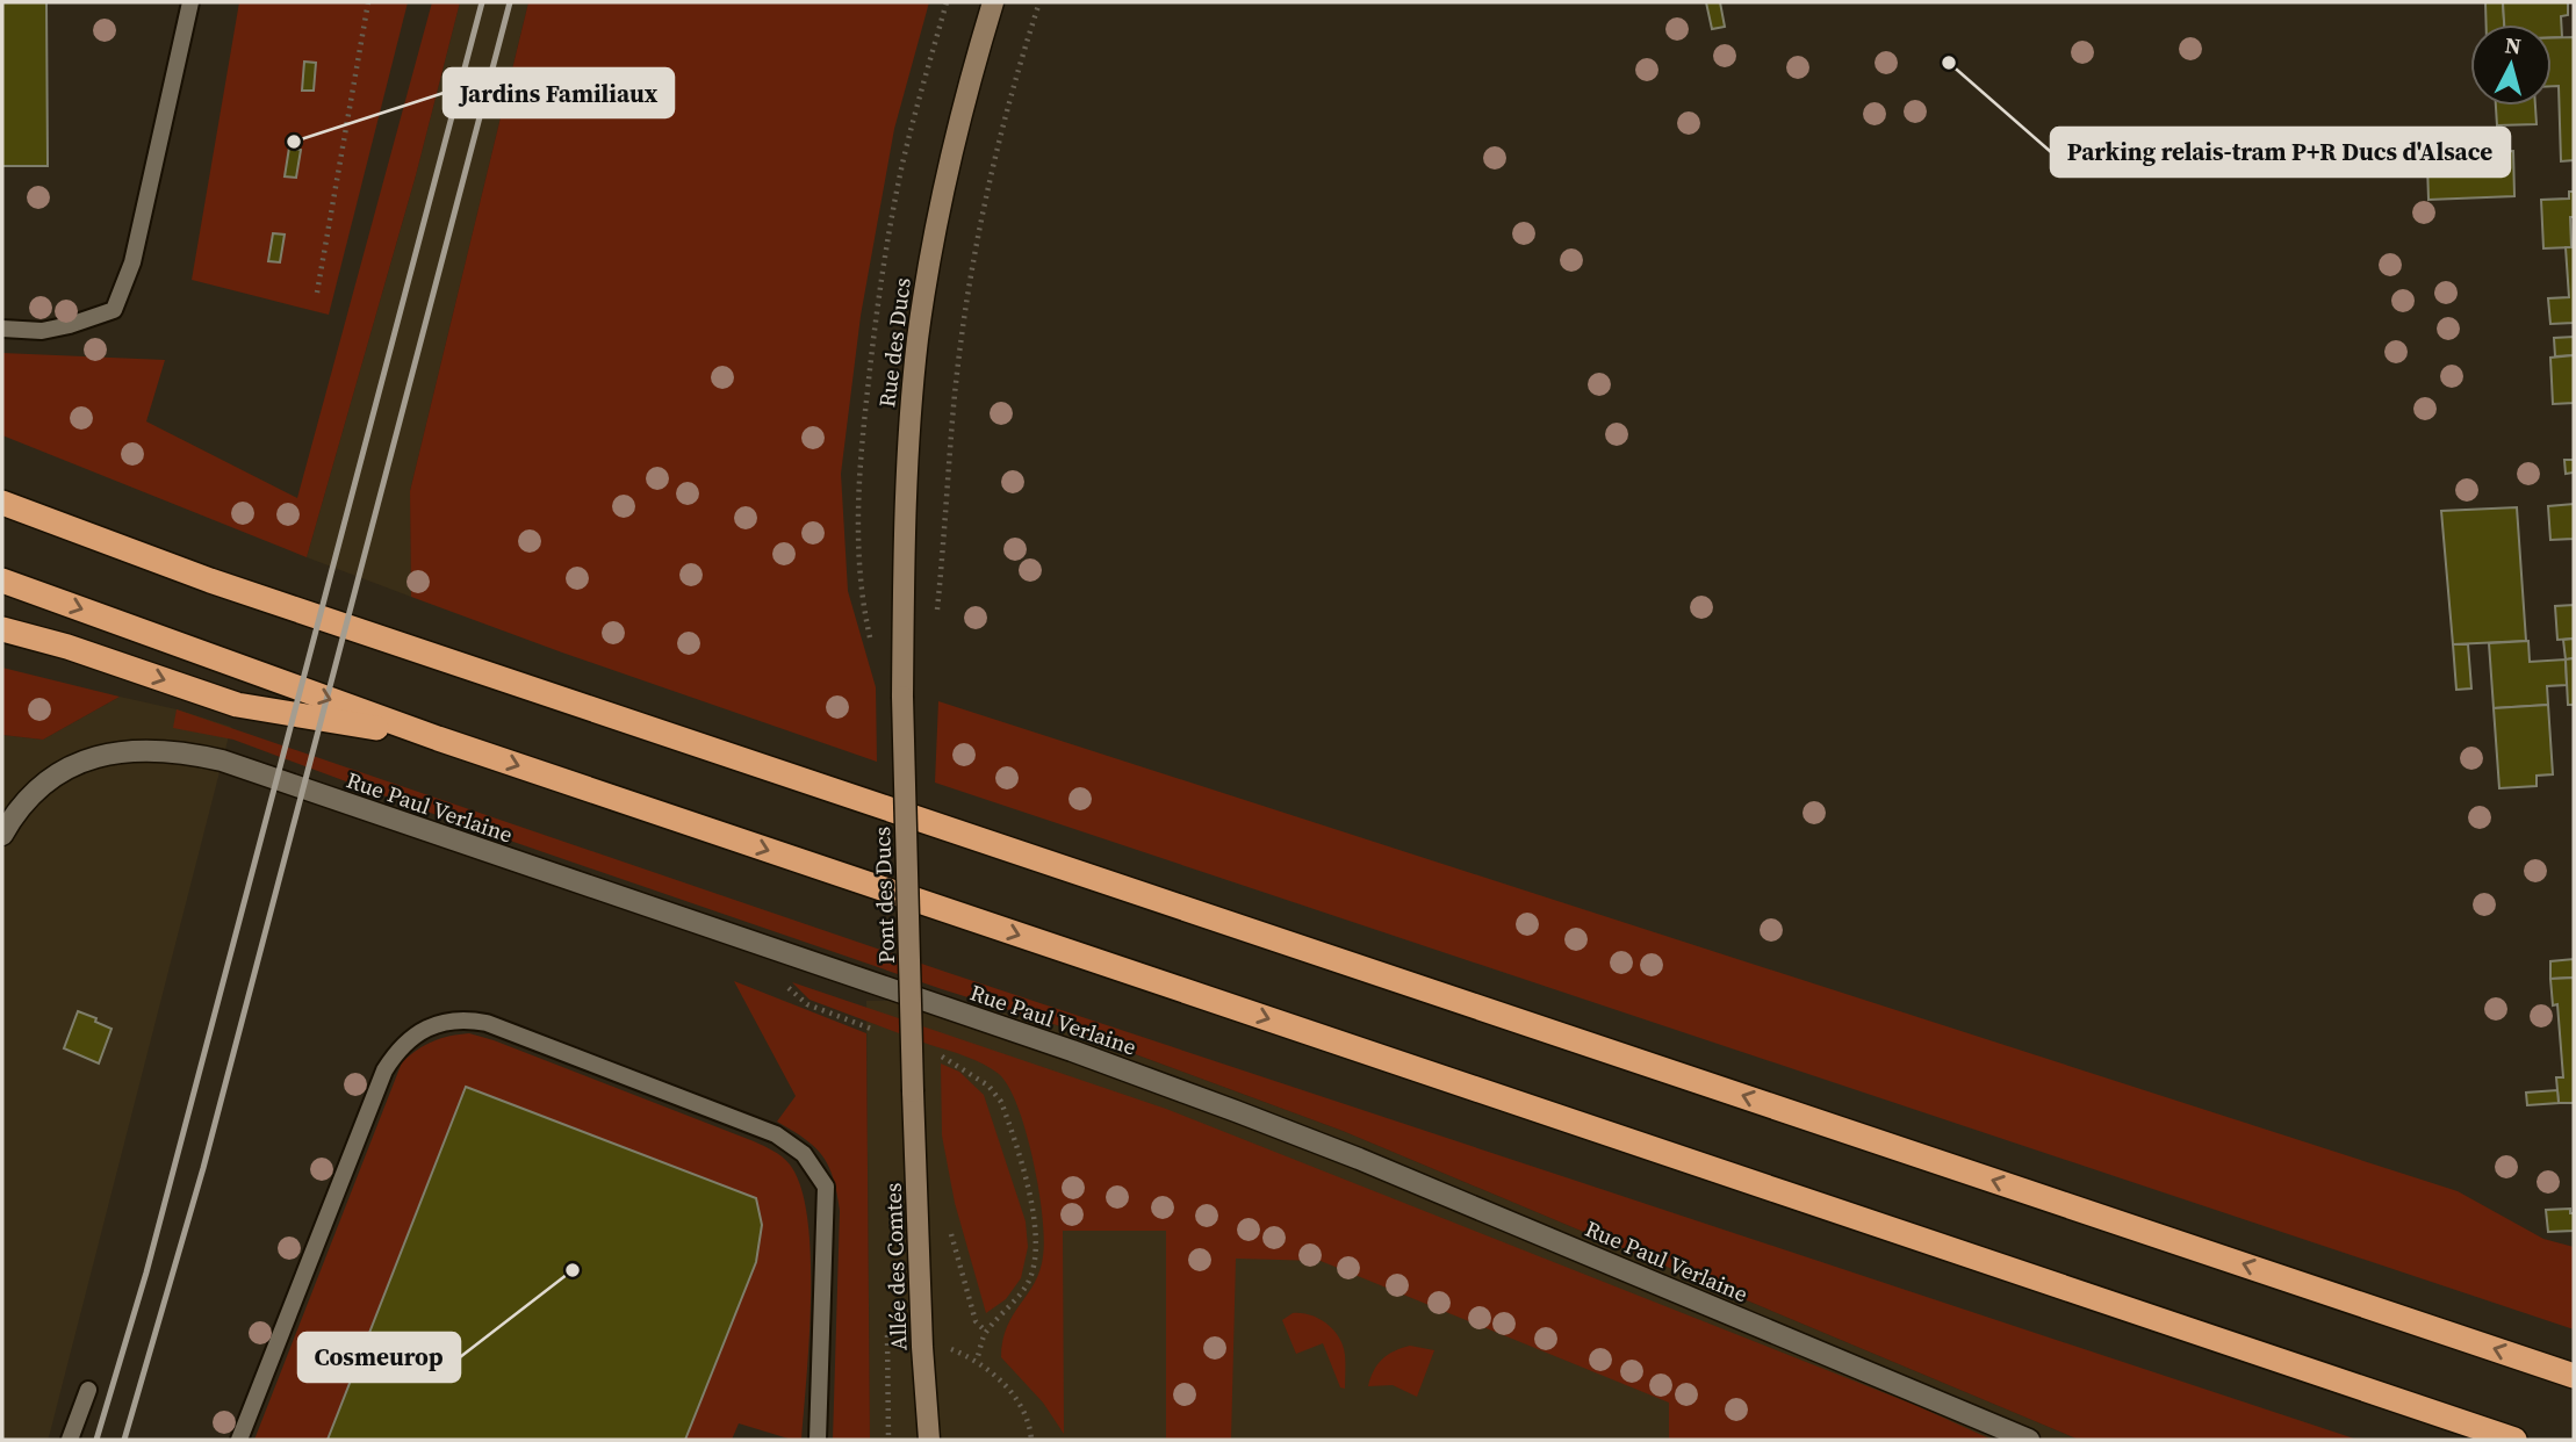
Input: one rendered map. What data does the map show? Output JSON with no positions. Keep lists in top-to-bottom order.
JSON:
{
  "streets": {
    "street": [
      "Rue des Ducs",
      "Rue Paul Verlaine",
      "Pont des Ducs",
      "Allée des Comtes"
    ]
  },
  "crossings": [
    ["Rue des Ducs", "Pont des Ducs"],
    ["Pont des Ducs", "Allée des Comtes"]
  ],
  "places": ["Parking relais-tram P+R Ducs d'Alsace", "Jardins Familiaux", "Cosmeurop"],
  "north": "top"
}
